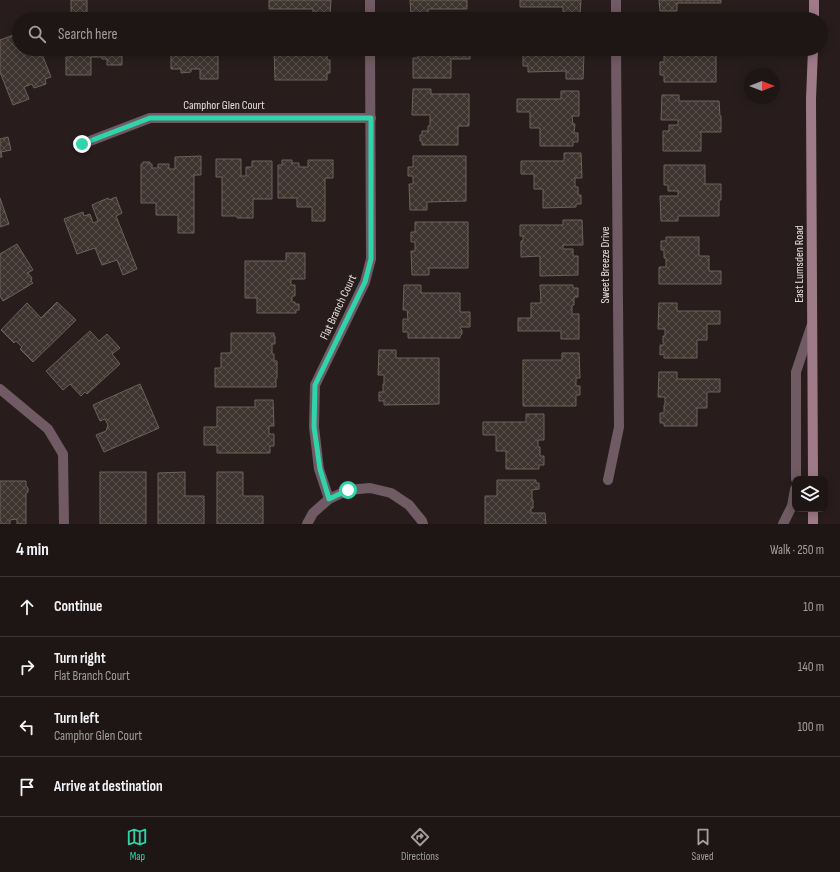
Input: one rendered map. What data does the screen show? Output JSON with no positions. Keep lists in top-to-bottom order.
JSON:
{
  "streets": {
    "street": [
      "Camphor Glen Court",
      "East Lumsden Road",
      "Sweet Breeze Drive",
      "Flat Branch Court"
    ]
  },
  "crossings": [
    ["Camphor Glen Court", "Flat Branch Court"]
  ],
  "north": "right",
  "page": {
    "search": "Search here",
    "heading": ["4 min", "Walk · 250 m"],
    "list": [
      ["Continue", "10 m"],
      ["Turn right", "Flat Branch Court", "140 m"],
      ["Turn left", "Camphor Glen Court", "100 m"],
      "Arrive at destination"
    ],
    "nav": ["Map", "Directions", "Saved"]
  }
}
